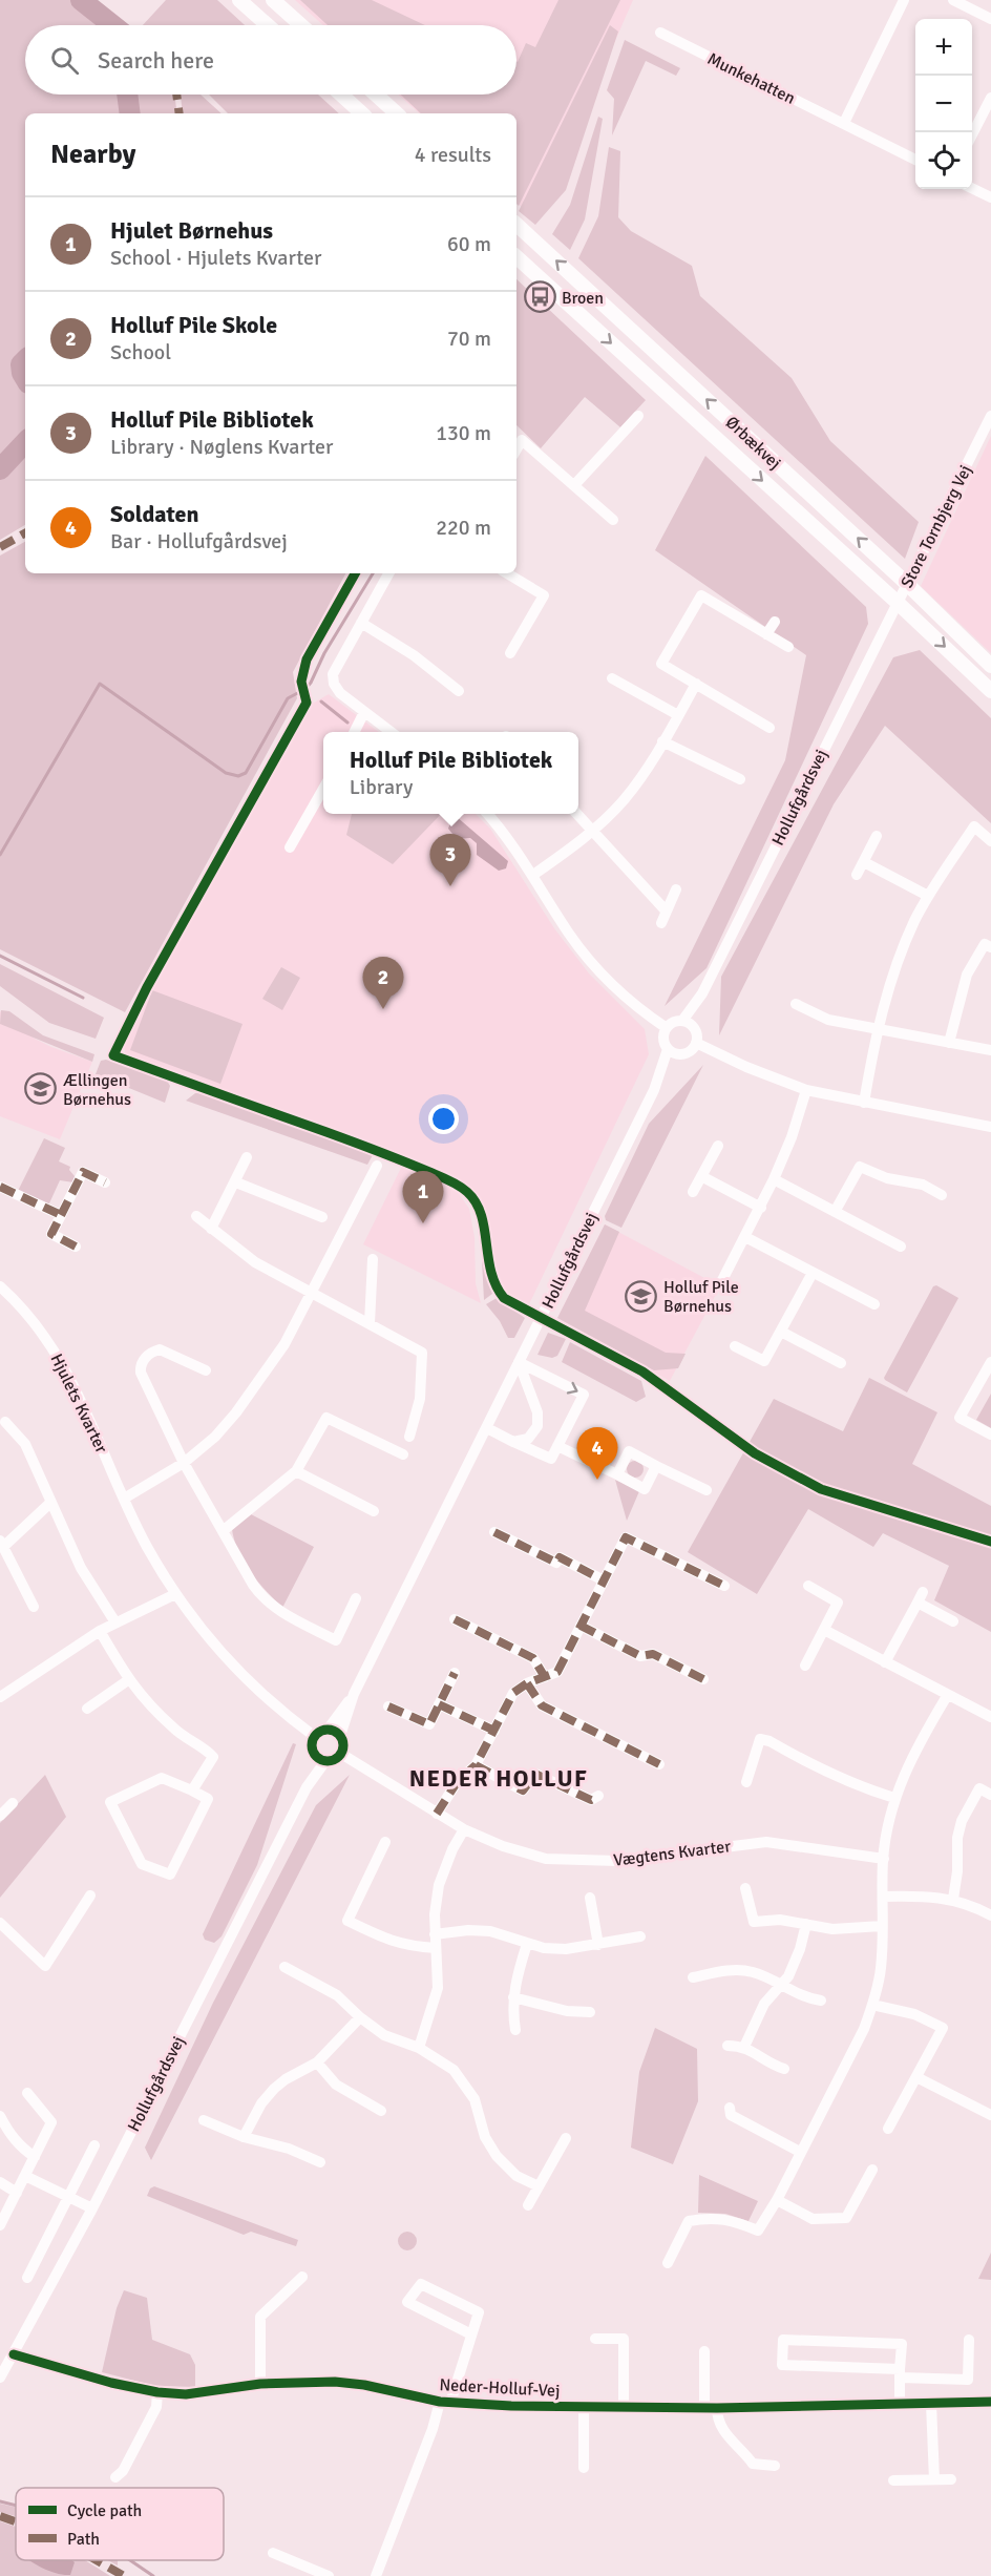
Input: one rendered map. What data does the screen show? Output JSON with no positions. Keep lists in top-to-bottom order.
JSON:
{
  "streets": {
    "main road": ["Ørbækvej"],
    "street": [
      "Munkehatten",
      "Store Tornbjerg Vej",
      "Hollufgårdsvej",
      "Hjulets Kvarter",
      "Vægtens Kvarter",
      "Neder-Holluf-Vej"
    ]
  },
  "crossings": [
    ["Ørbækvej", "Store Tornbjerg Vej"],
    ["Ørbækvej", "Hollufgårdsvej"],
    ["Store Tornbjerg Vej", "Hollufgårdsvej"],
    ["Hollufgårdsvej", "Hjulets Kvarter"],
    ["Hollufgårdsvej", "Vægtens Kvarter"],
    ["Hollufgårdsvej", "Neder-Holluf-Vej"],
    ["Hjulets Kvarter", "Vægtens Kvarter"]
  ],
  "districts": ["NEDER HOLLUF"],
  "places": {
    "bus stop": ["Broen"],
    "school or university": ["Ællingen Børnehus", "Holluf Pile Børnehus"]
  },
  "legend": ["Cycle path", "Path"],
  "page": {
    "map_buttons": ["+", "−"],
    "search": "Search here",
    "heading": ["Nearby", "4 results"],
    "list": [
      {
        "mark": "1",
        "name": "Hjulet Børnehus",
        "note": "School · Hjulets Kvarter",
        "value": "60 m"
      },
      {
        "mark": "2",
        "name": "Holluf Pile Skole",
        "note": "School",
        "value": "70 m"
      },
      {
        "mark": "3",
        "name": "Holluf Pile Bibliotek",
        "note": "Library · Nøglens Kvarter",
        "value": "130 m"
      },
      {
        "mark": "4",
        "name": "Soldaten",
        "note": "Bar · Hollufgårdsvej",
        "value": "220 m"
      }
    ],
    "popup": ["Holluf Pile Bibliotek", "Library"],
    "pins": [
      "3",
      "2",
      "1",
      "4"
    ]
  }
}
